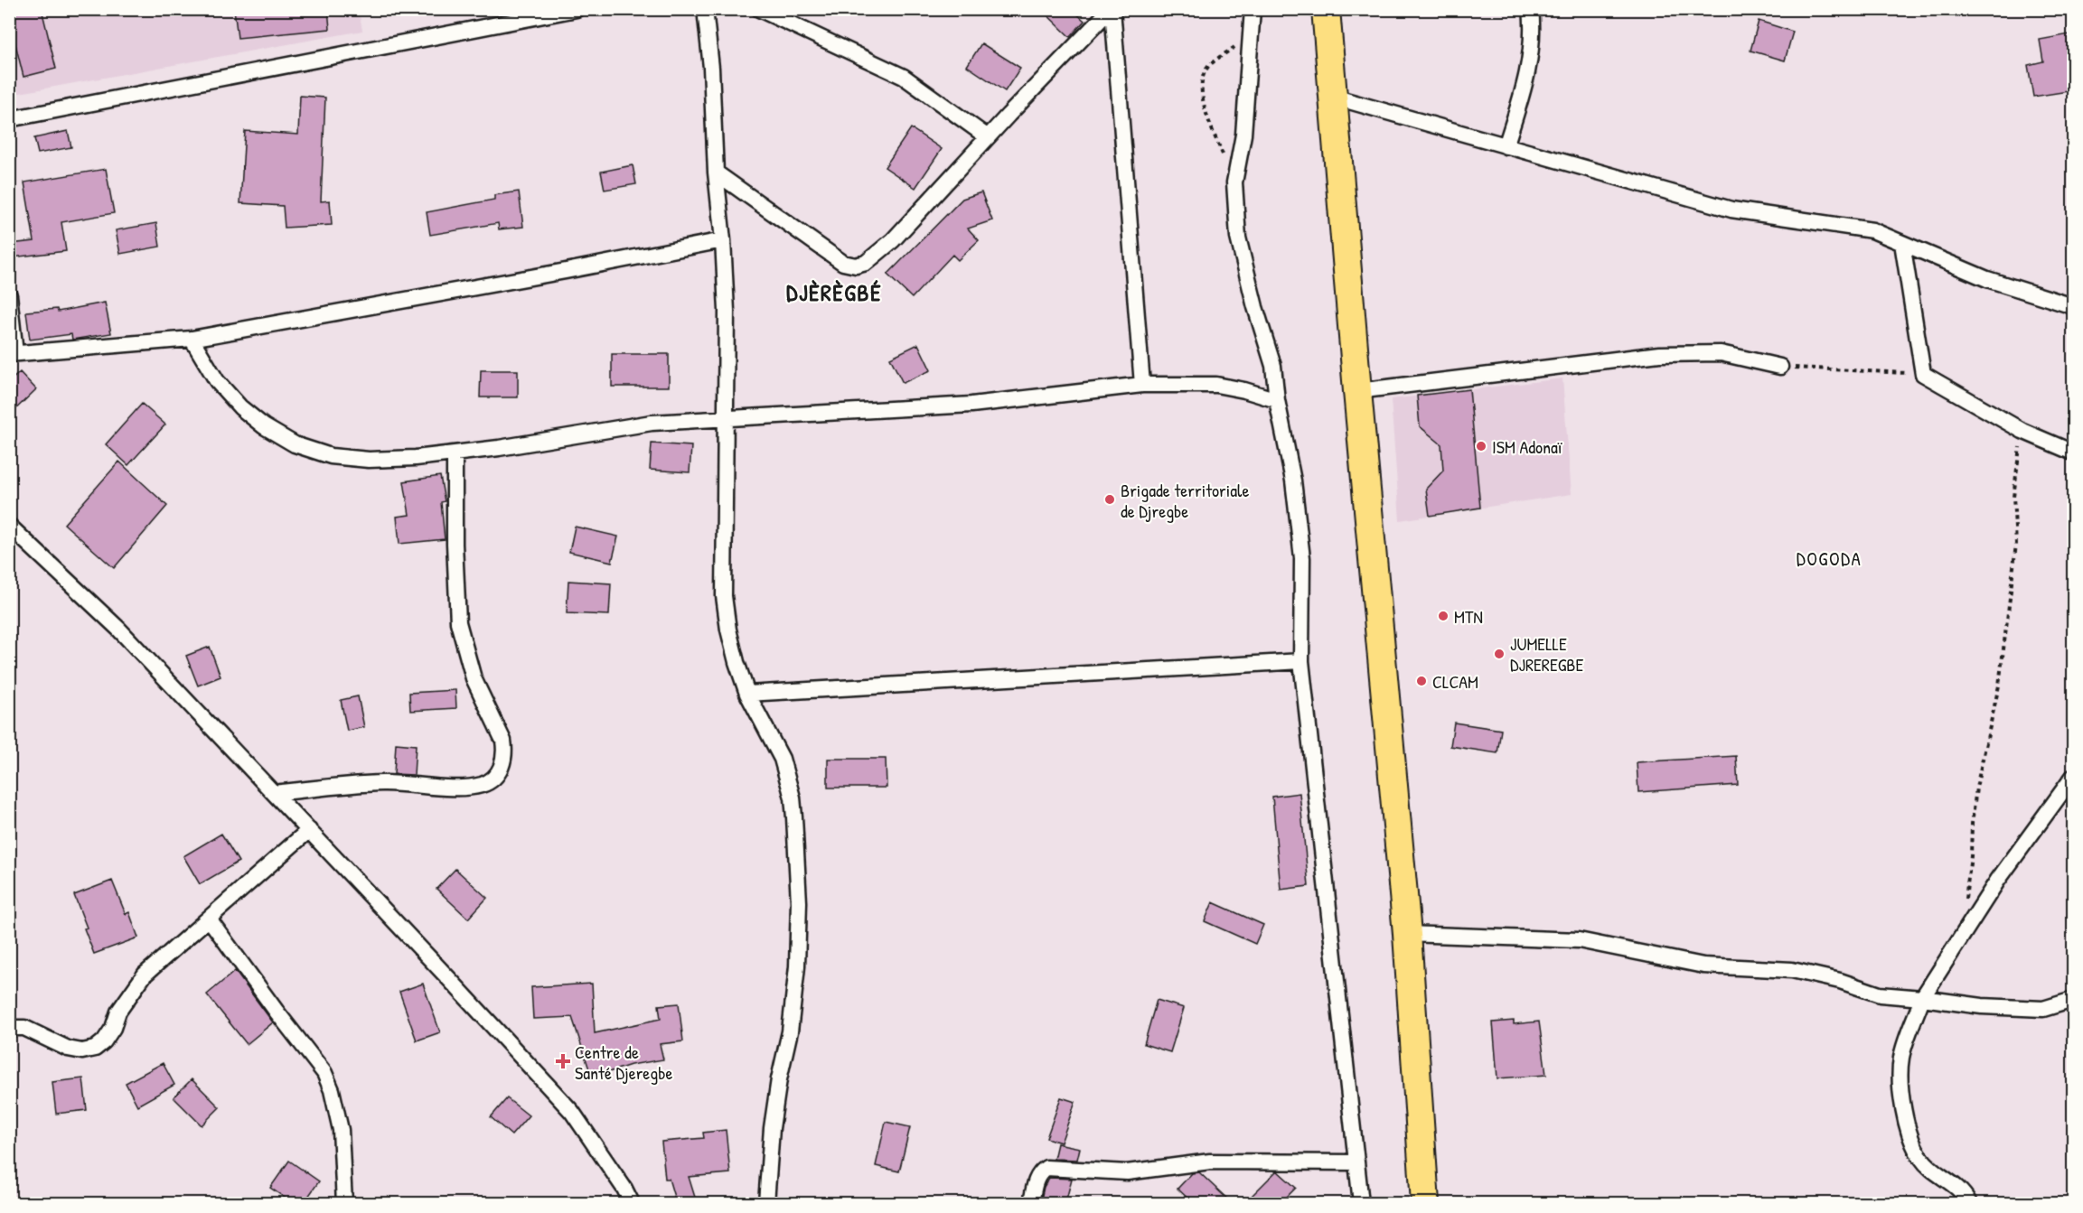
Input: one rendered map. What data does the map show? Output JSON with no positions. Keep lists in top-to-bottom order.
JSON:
{
  "districts": ["DJÈRÈGBÉ", "DOGODA"],
  "places": {
    "other": [
      "ISM Adonaï",
      "Brigade territoriale de Djregbe",
      "MTN",
      "JUMELLE DJREREGBE",
      "CLCAM"
    ],
    "health": ["Centre de Santé Djeregbe"]
  }
}
